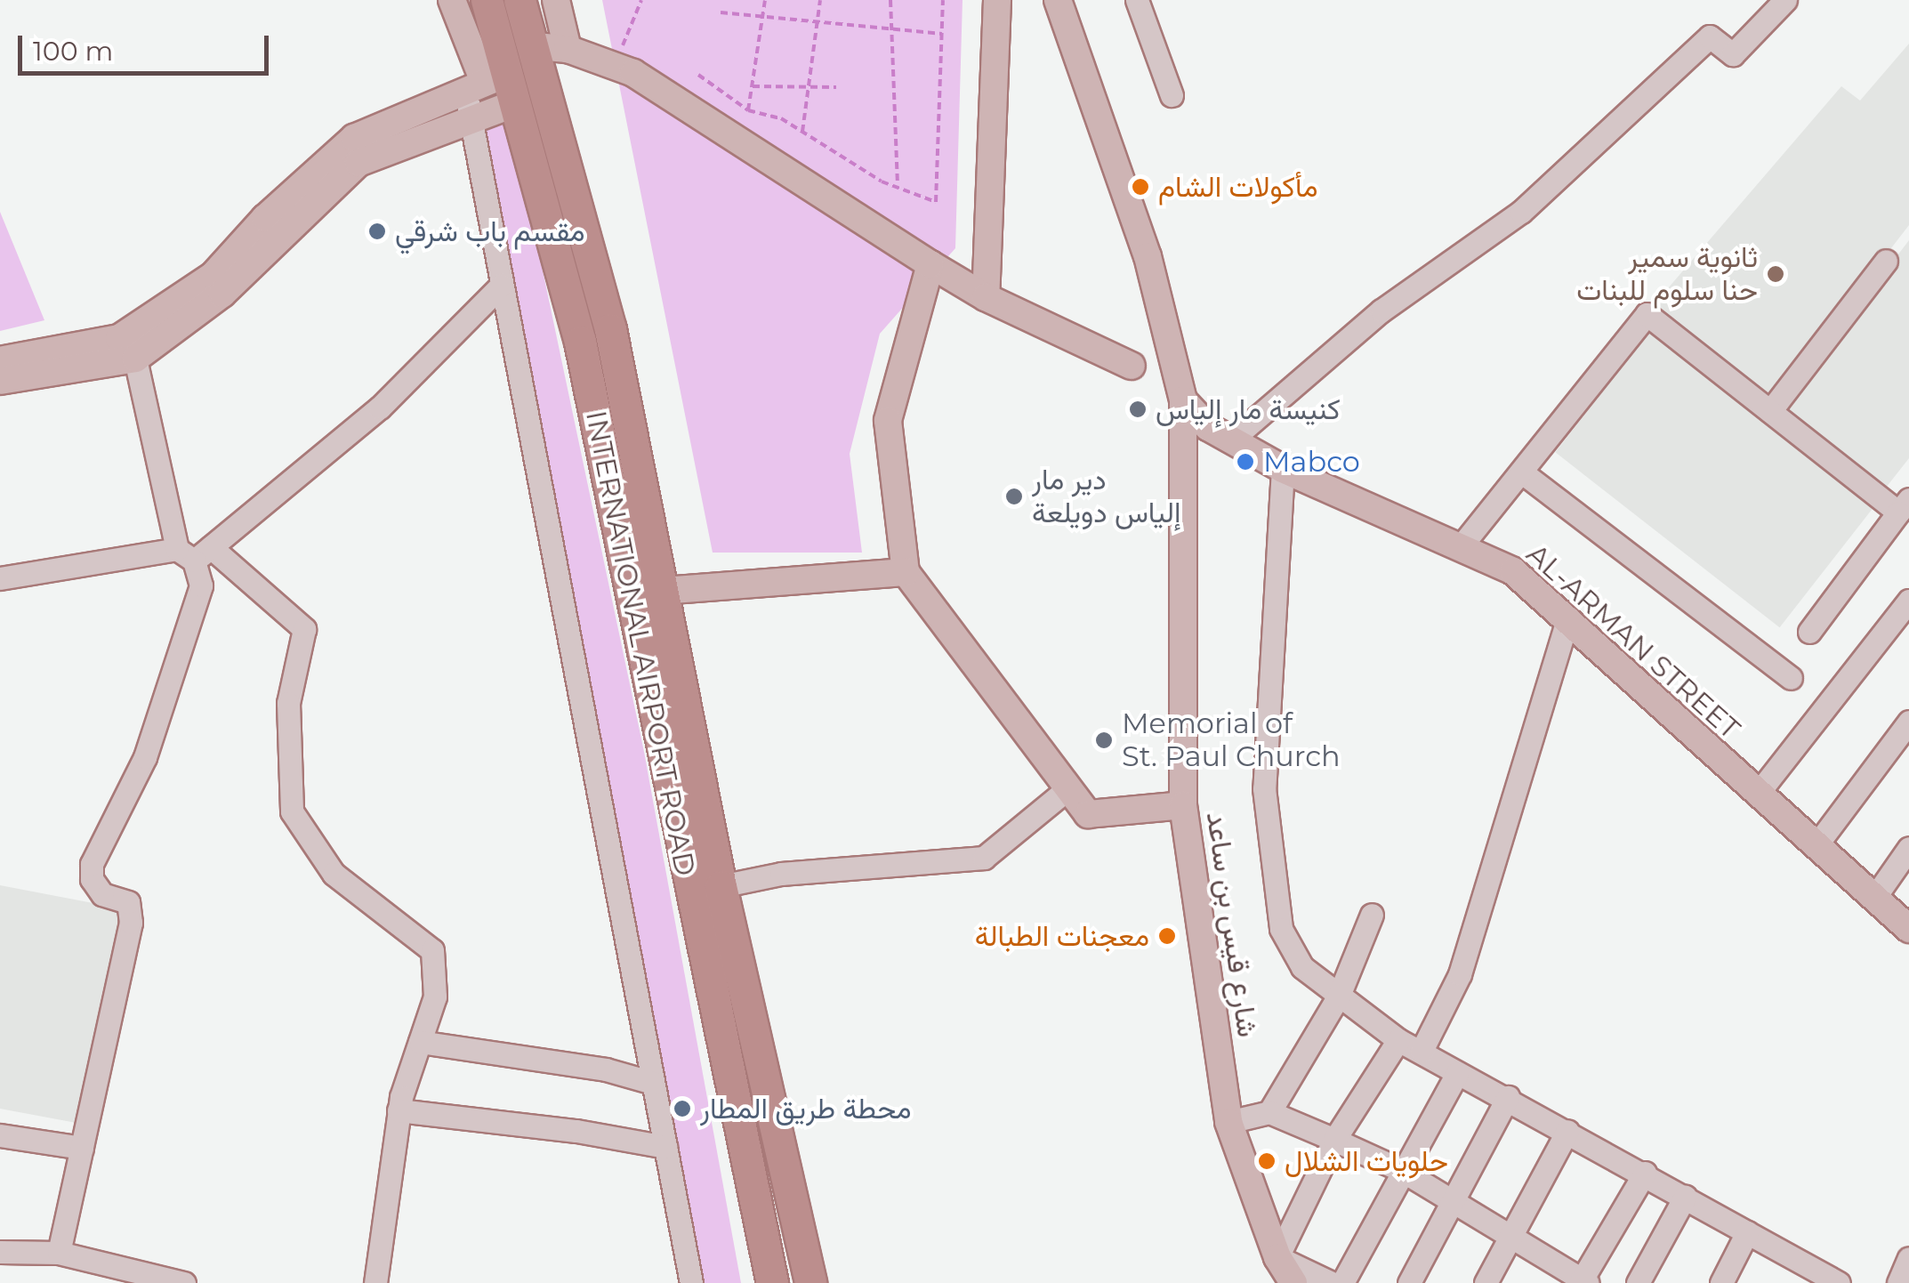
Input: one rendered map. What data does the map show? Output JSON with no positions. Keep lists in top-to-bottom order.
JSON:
{
  "streets": {
    "highway": ["INTERNATIONAL AIRPORT ROAD"],
    "main road": ["AL-ARMAN STREET", "شارع قيس بن ساعد"]
  },
  "crossings": [
    ["AL-ARMAN STREET", "شارع قيس بن ساعد"]
  ],
  "places": [
    "مأكولات الشام",
    "مقسم باب شرقي",
    "ثانوية سمير حنا سلوم للبنات",
    "كنيسة مار إلياس",
    "Mabco",
    "دير مار إلياس دويلعة",
    "Memorial of St. Paul Church",
    "معجنات الطبالة",
    "محطة طريق المطار",
    "حلويات الشلال"
  ],
  "scale_bar": "100 m"
}
